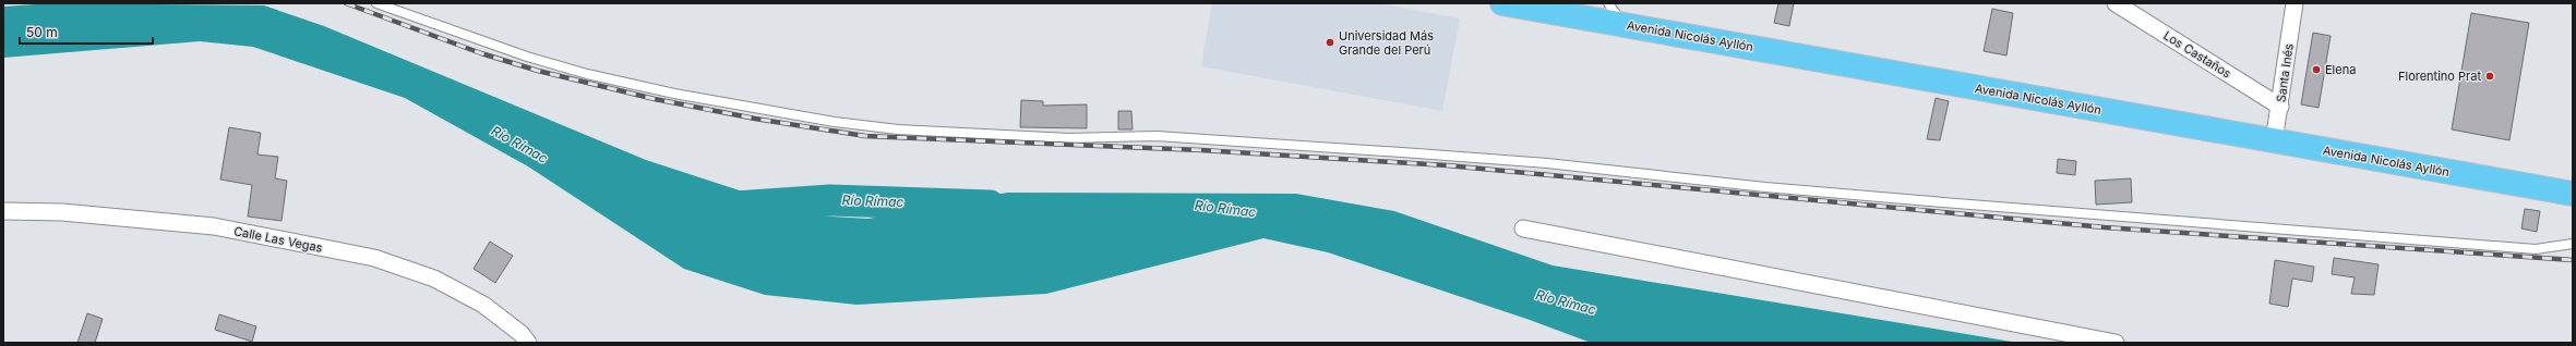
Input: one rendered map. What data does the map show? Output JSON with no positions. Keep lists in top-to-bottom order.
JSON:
{
  "streets": {
    "highway": ["Avenida Nicolás Ayllón"],
    "street": ["Los Castaños", "Santa Inés", "Calle Las Vegas"]
  },
  "crossings": [
    ["Avenida Nicolás Ayllón", "Santa Inés"],
    ["Los Castaños", "Santa Inés"]
  ],
  "water": ["Río Rímac"],
  "places": ["Universidad Más Grande del Perú", "Elena", "Florentino Prat"],
  "scale_bar": "50 m"
}
